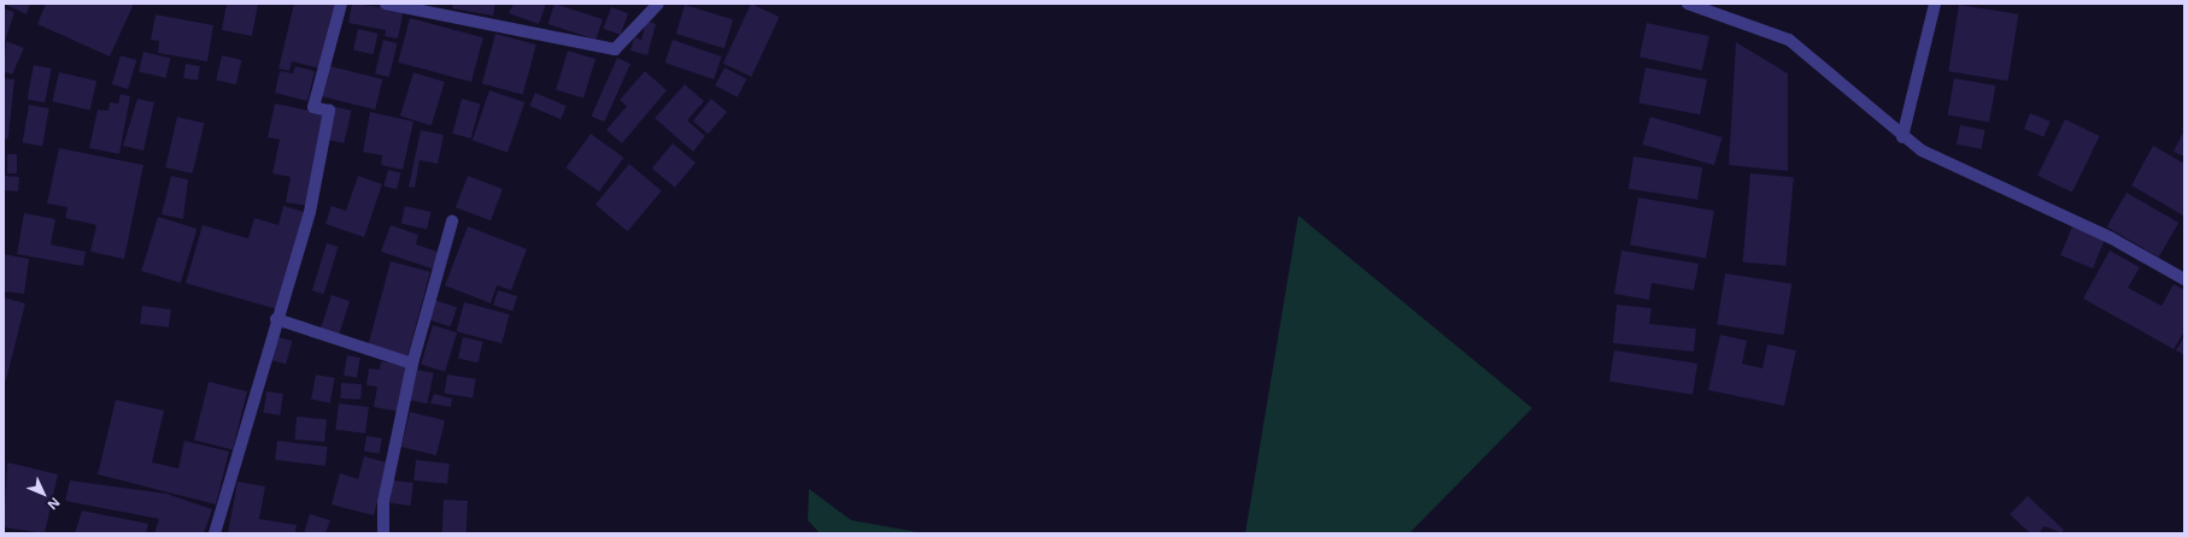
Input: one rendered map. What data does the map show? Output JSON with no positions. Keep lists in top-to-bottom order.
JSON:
{
  "north": "bottom right"
}
